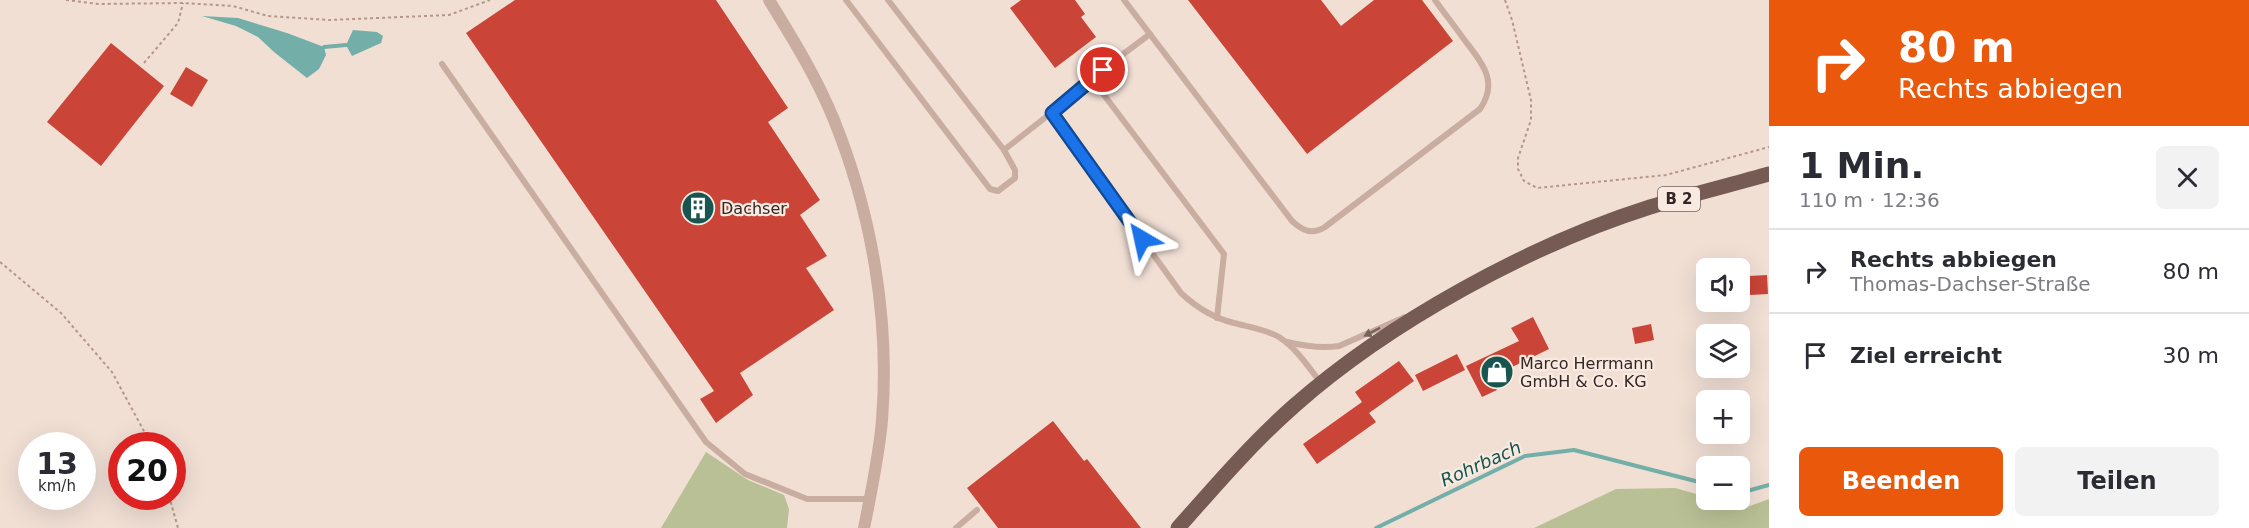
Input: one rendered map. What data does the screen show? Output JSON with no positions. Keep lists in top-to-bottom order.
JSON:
{
  "streets": {
    "main road": ["B 2"]
  },
  "water": ["Rohrbach"],
  "places": {
    "building": ["Dachser"],
    "shop": ["Marco Herrmann GmbH & Co. KG"]
  },
  "page": {
    "turn": ["80 m", "Rechts abbiegen"],
    "heading": ["1 Min.", "110 m · 12:36"],
    "list": [
      {
        "name": "Rechts abbiegen",
        "note": "Thomas-Dachser-Straße",
        "value": "80 m"
      },
      {
        "name": "Ziel erreicht",
        "value": "30 m"
      }
    ],
    "map_buttons": ["+", "−"],
    "speed": "13 km/h",
    "limit": "20",
    "buttons": ["Beenden", "Teilen"]
  }
}
